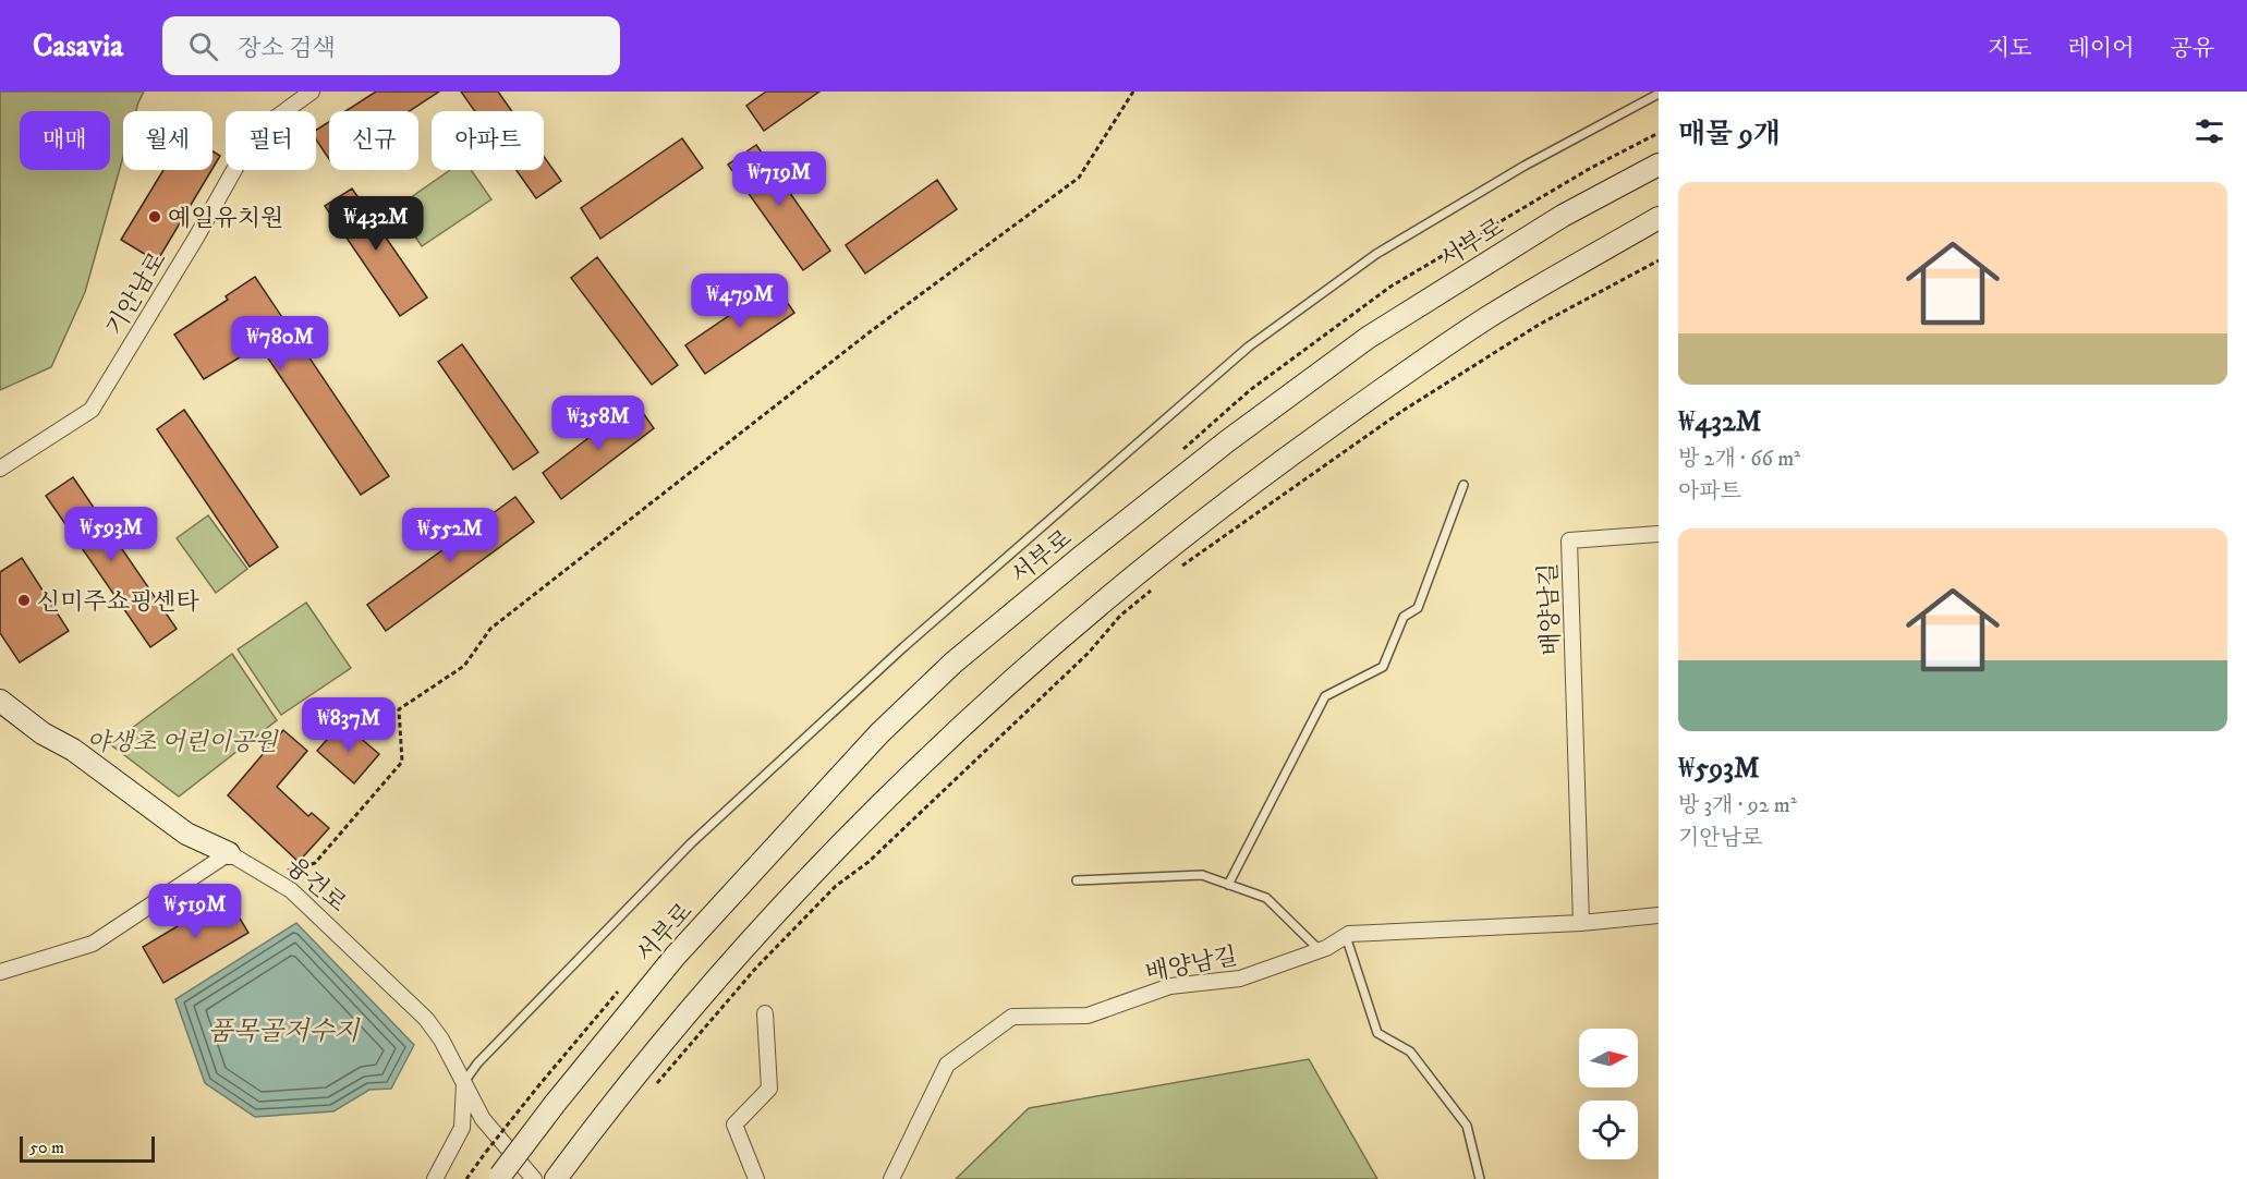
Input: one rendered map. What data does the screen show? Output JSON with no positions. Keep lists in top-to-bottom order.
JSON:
{
  "streets": {
    "main road": ["서부로", "융건로"],
    "street": ["기안남로", "배양남길"]
  },
  "water": ["품목골저수지"],
  "parks": ["야생초 어린이공원"],
  "places": ["예일유치원", "신미주쇼핑센타"],
  "scale_bar": "50 m",
  "north": "right",
  "page": {
    "header": "Casavia",
    "search": "장소 검색",
    "nav": ["지도", "레이어", "공유"],
    "heading": "매물 9개",
    "chip": [
      "매매",
      "월세",
      "필터",
      "신규",
      "아파트"
    ],
    "price": [
      "₩719M",
      "₩432M",
      "₩479M",
      "₩780M",
      "₩358M",
      "₩593M",
      "₩552M",
      "₩837M",
      "₩519M"
    ],
    "list": [
      {
        "name": "₩432M",
        "note": "방 2개 · 66 m² · 아파트"
      },
      {
        "name": "₩593M",
        "note": "방 3개 · 92 m² · 기안남로"
      }
    ],
    "scale": "50 m"
  }
}
